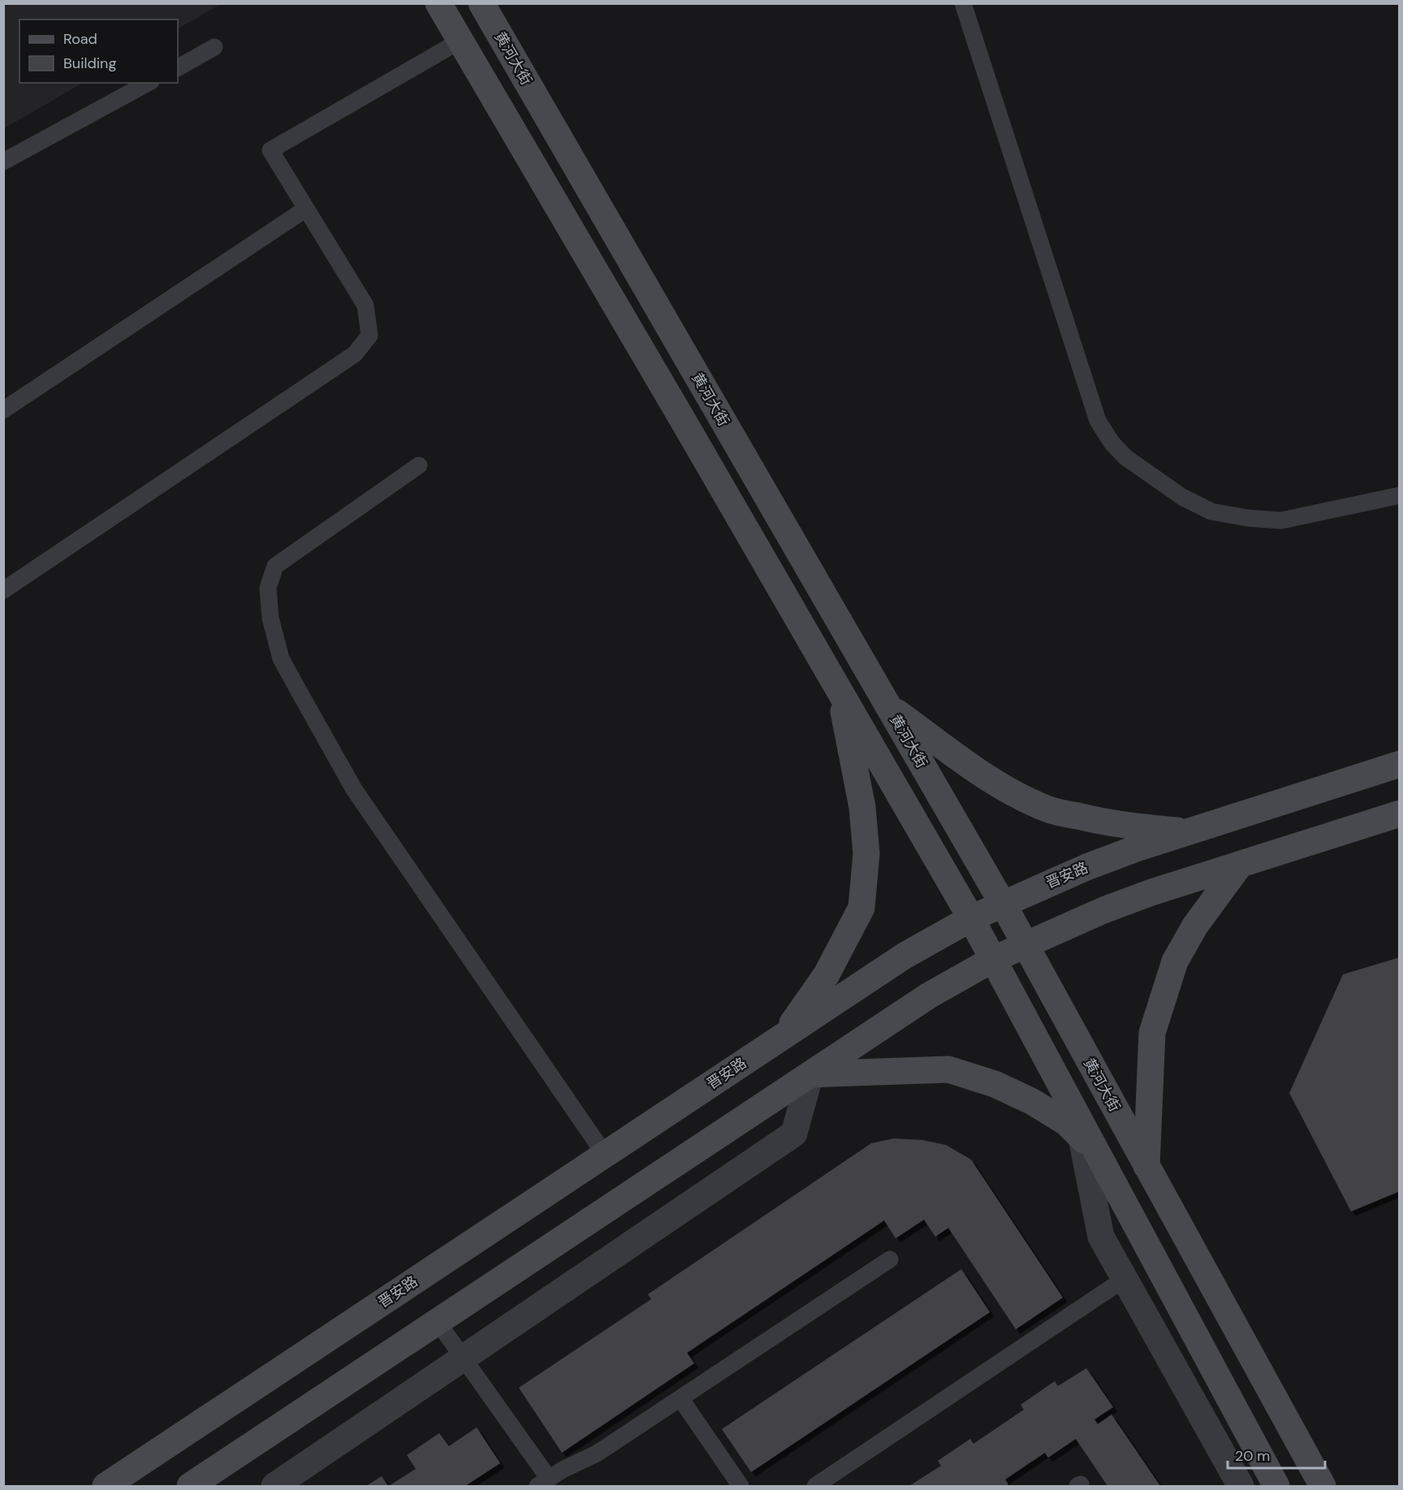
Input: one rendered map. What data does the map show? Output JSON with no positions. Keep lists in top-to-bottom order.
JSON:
{
  "streets": {
    "main road": ["黄河大街", "晋安路"]
  },
  "crossings": [
    ["黄河大街", "晋安路"]
  ],
  "legend": ["Road", "Building"],
  "scale_bar": "20 m"
}
